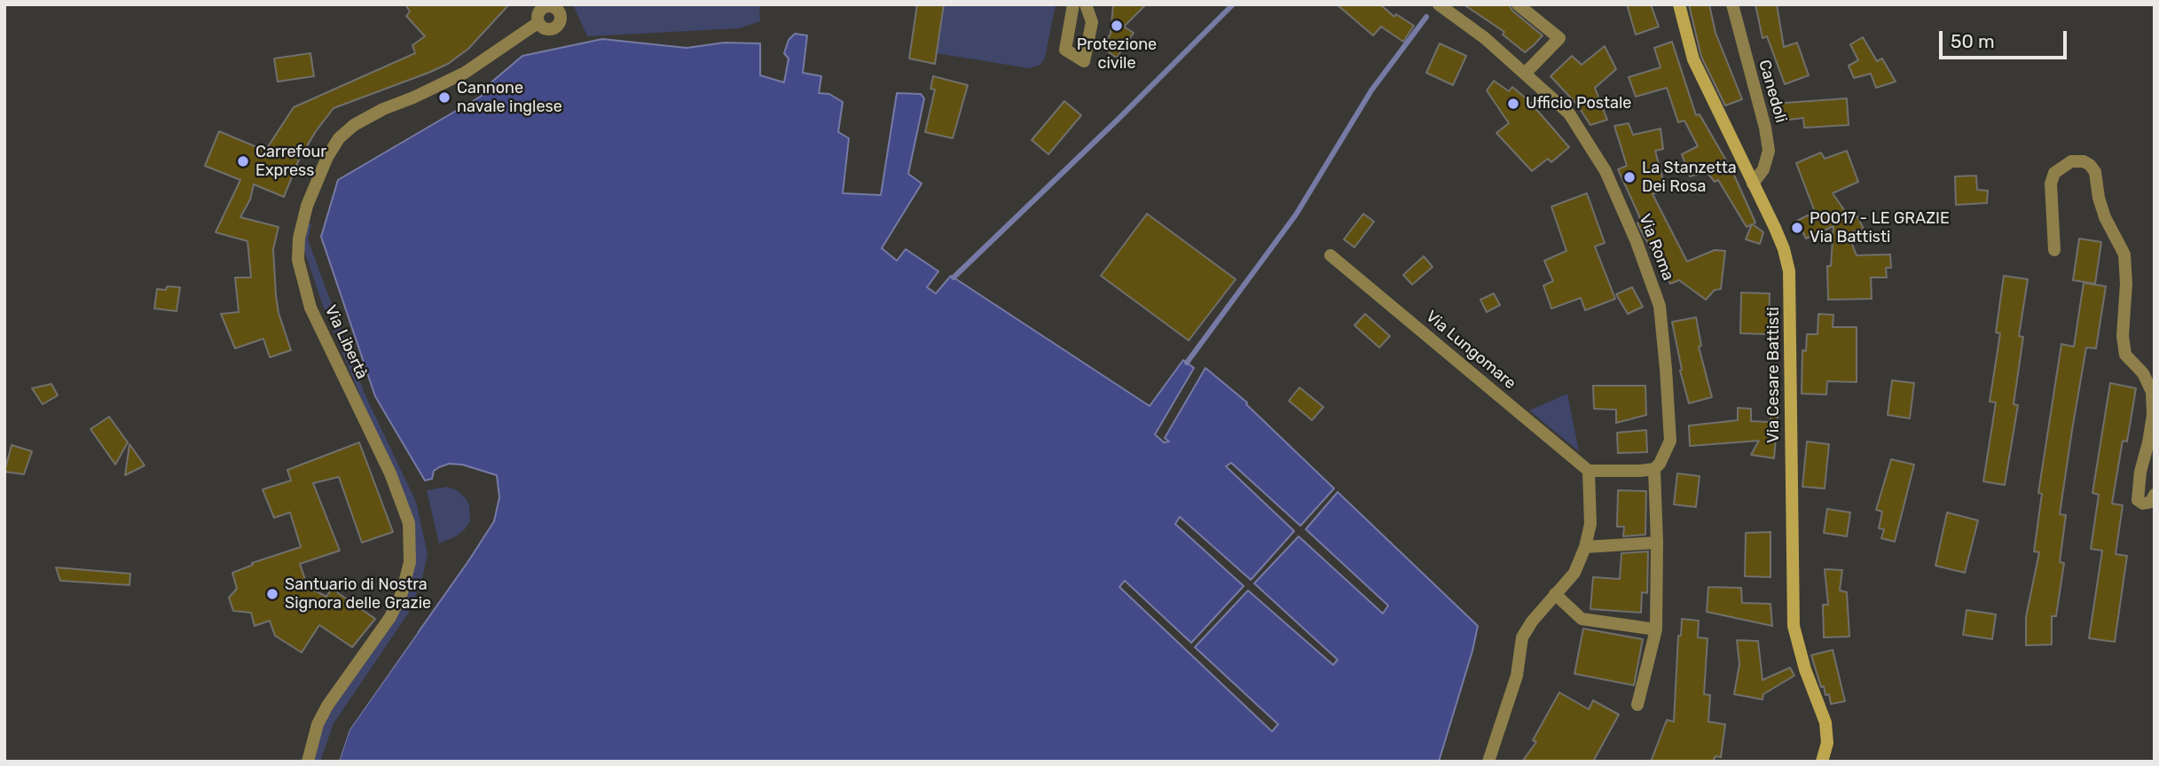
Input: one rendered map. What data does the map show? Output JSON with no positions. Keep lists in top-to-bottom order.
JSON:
{
  "streets": {
    "main road": ["Via Cesare Battisti"],
    "street": [
      "Canedoli",
      "Via Roma",
      "Via Libertà",
      "Via Lungomare"
    ]
  },
  "crossings": [
    ["Canedoli", "Via Cesare Battisti"]
  ],
  "places": [
    "Protezione civile",
    "Cannone navale inglese",
    "Ufficio Postale",
    "Carrefour Express",
    "La Stanzetta Dei Rosa",
    "PO017 - LE GRAZIE Via Battisti",
    "Santuario di Nostra Signora delle Grazie"
  ],
  "scale_bar": "50 m"
}
